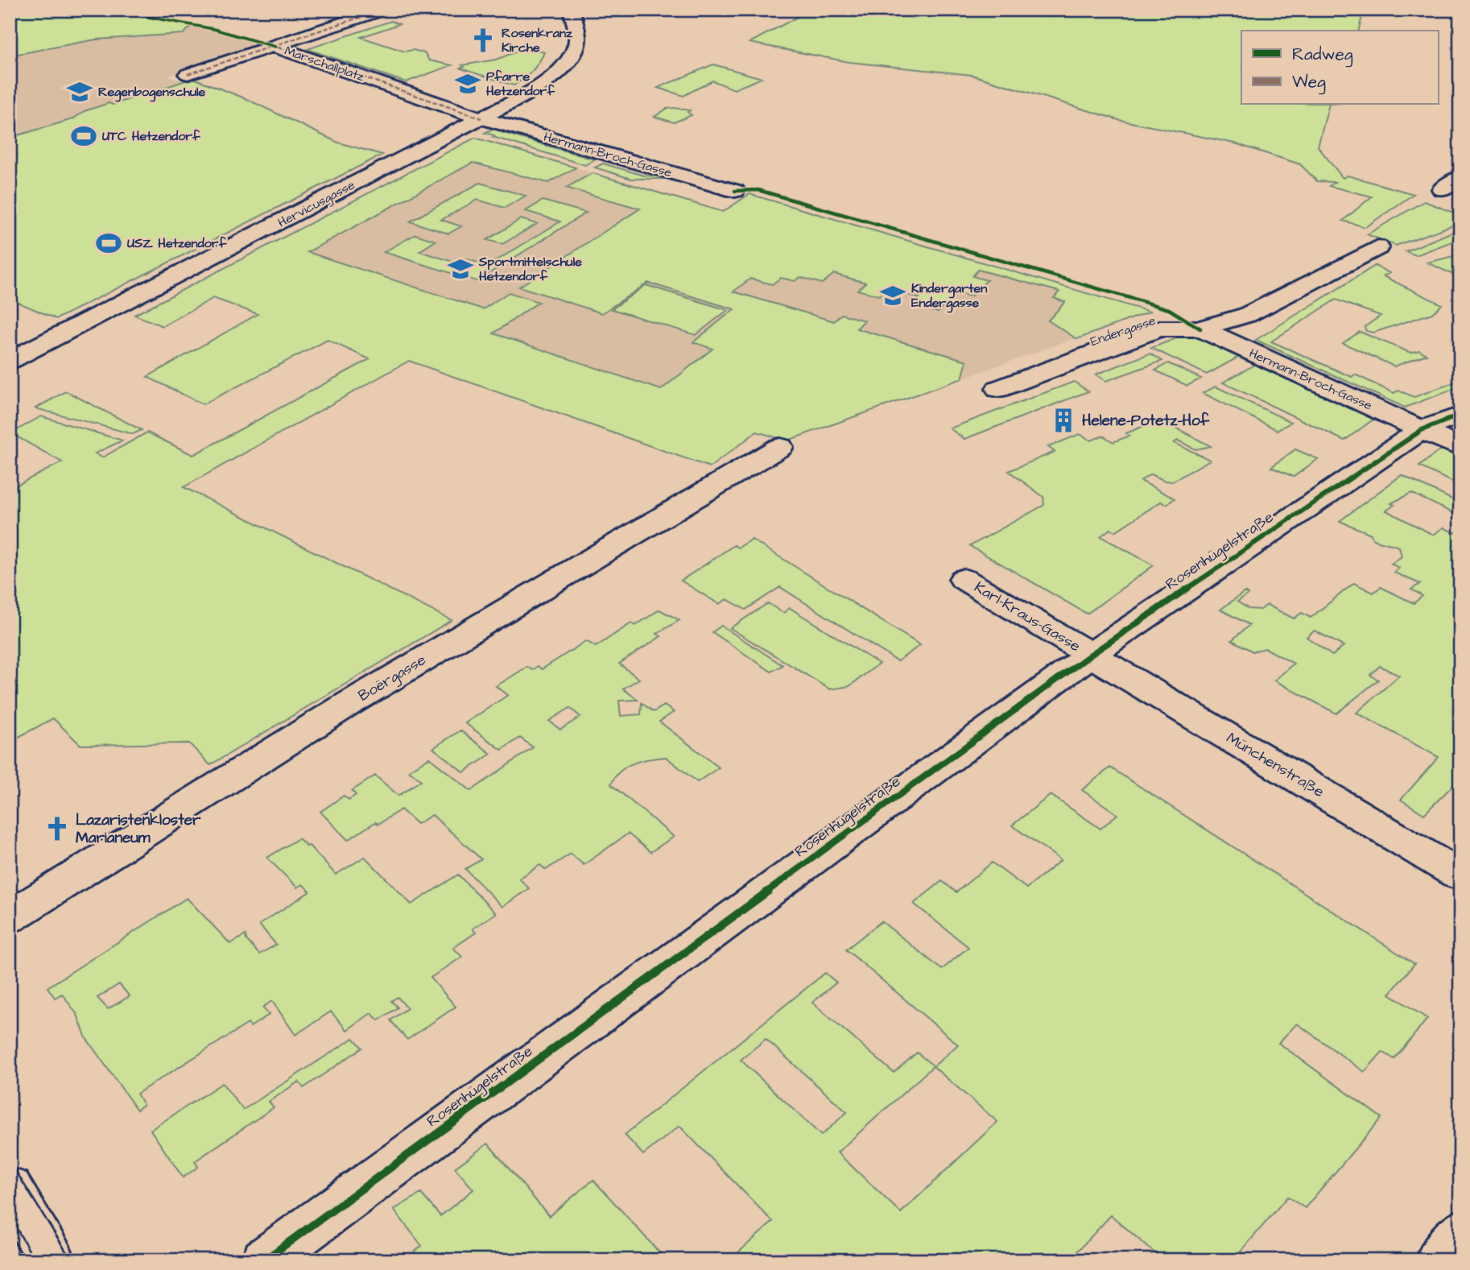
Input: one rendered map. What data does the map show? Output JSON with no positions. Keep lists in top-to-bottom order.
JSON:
{
  "streets": {
    "street": [
      "Marschallplatz",
      "Hermann-Broch-Gasse",
      "Hervicusgasse",
      "Endergasse",
      "Rosenhügelstraße",
      "Karl-Kraus-Gasse",
      "Boërgasse",
      "Münchenstraße"
    ]
  },
  "crossings": [
    ["Marschallplatz", "Hermann-Broch-Gasse"],
    ["Marschallplatz", "Hervicusgasse"],
    ["Hermann-Broch-Gasse", "Hervicusgasse"],
    ["Hermann-Broch-Gasse", "Endergasse"],
    ["Hermann-Broch-Gasse", "Rosenhügelstraße"],
    ["Rosenhügelstraße", "Karl-Kraus-Gasse"],
    ["Rosenhügelstraße", "Münchenstraße"],
    ["Karl-Kraus-Gasse", "Münchenstraße"]
  ],
  "places": {
    "church": ["Rosenkranz Kirche", "Lazaristenkloster Marianeum"],
    "school or university": [
      "Pfarre Hetzendorf",
      "Regenbogenschule",
      "Sportmittelschule Hetzendorf",
      "Kindergarten Endergasse"
    ],
    "sports": ["UTC Hetzendorf", "USZ Hetzendorf"],
    "building": ["Helene-Potetz-Hof"]
  },
  "legend": ["Radweg", "Weg"]
}
